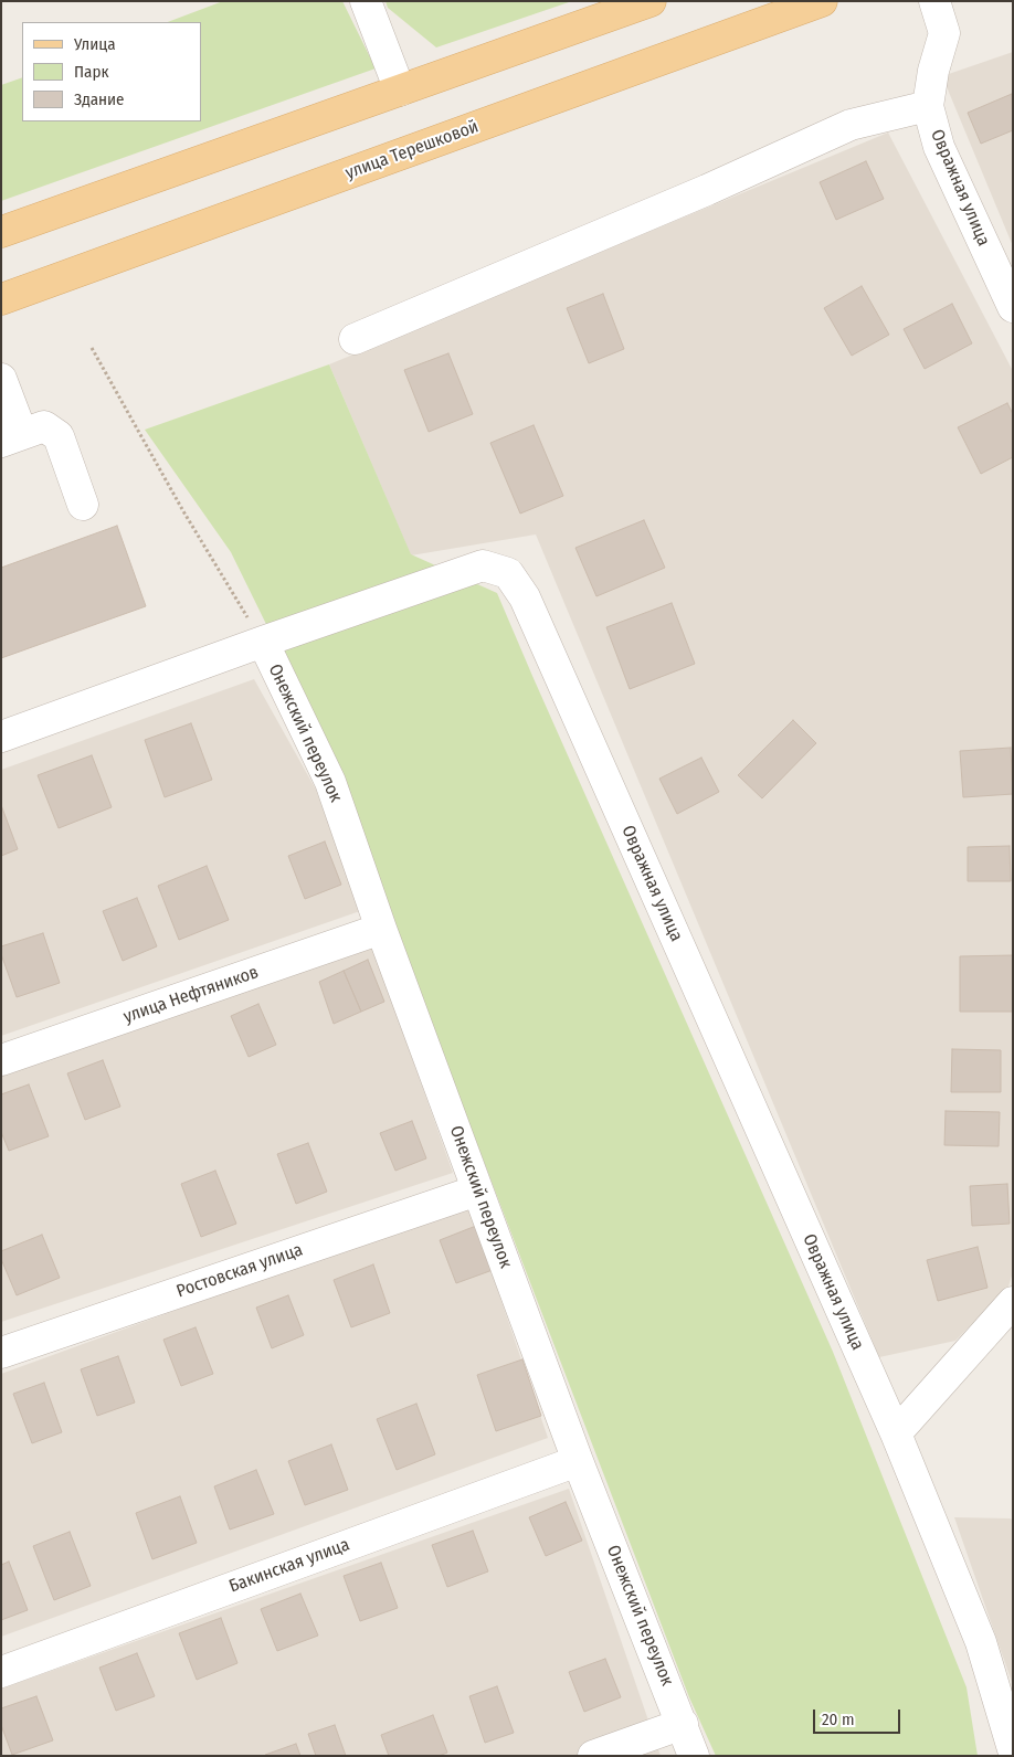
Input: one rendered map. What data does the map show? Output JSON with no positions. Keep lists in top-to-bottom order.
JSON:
{
  "streets": {
    "main road": ["улица Терешковой"],
    "street": [
      "Овражная улица",
      "Онежский переулок",
      "улица Нефтяников",
      "Ростовская улица",
      "Бакинская улица"
    ]
  },
  "crossings": [
    ["Овражная улица", "Онежский переулок"],
    ["Онежский переулок", "улица Нефтяников"],
    ["Онежский переулок", "Ростовская улица"],
    ["Онежский переулок", "Бакинская улица"]
  ],
  "legend": ["Улица", "Парк", "Здание"],
  "scale_bar": "20 m"
}
